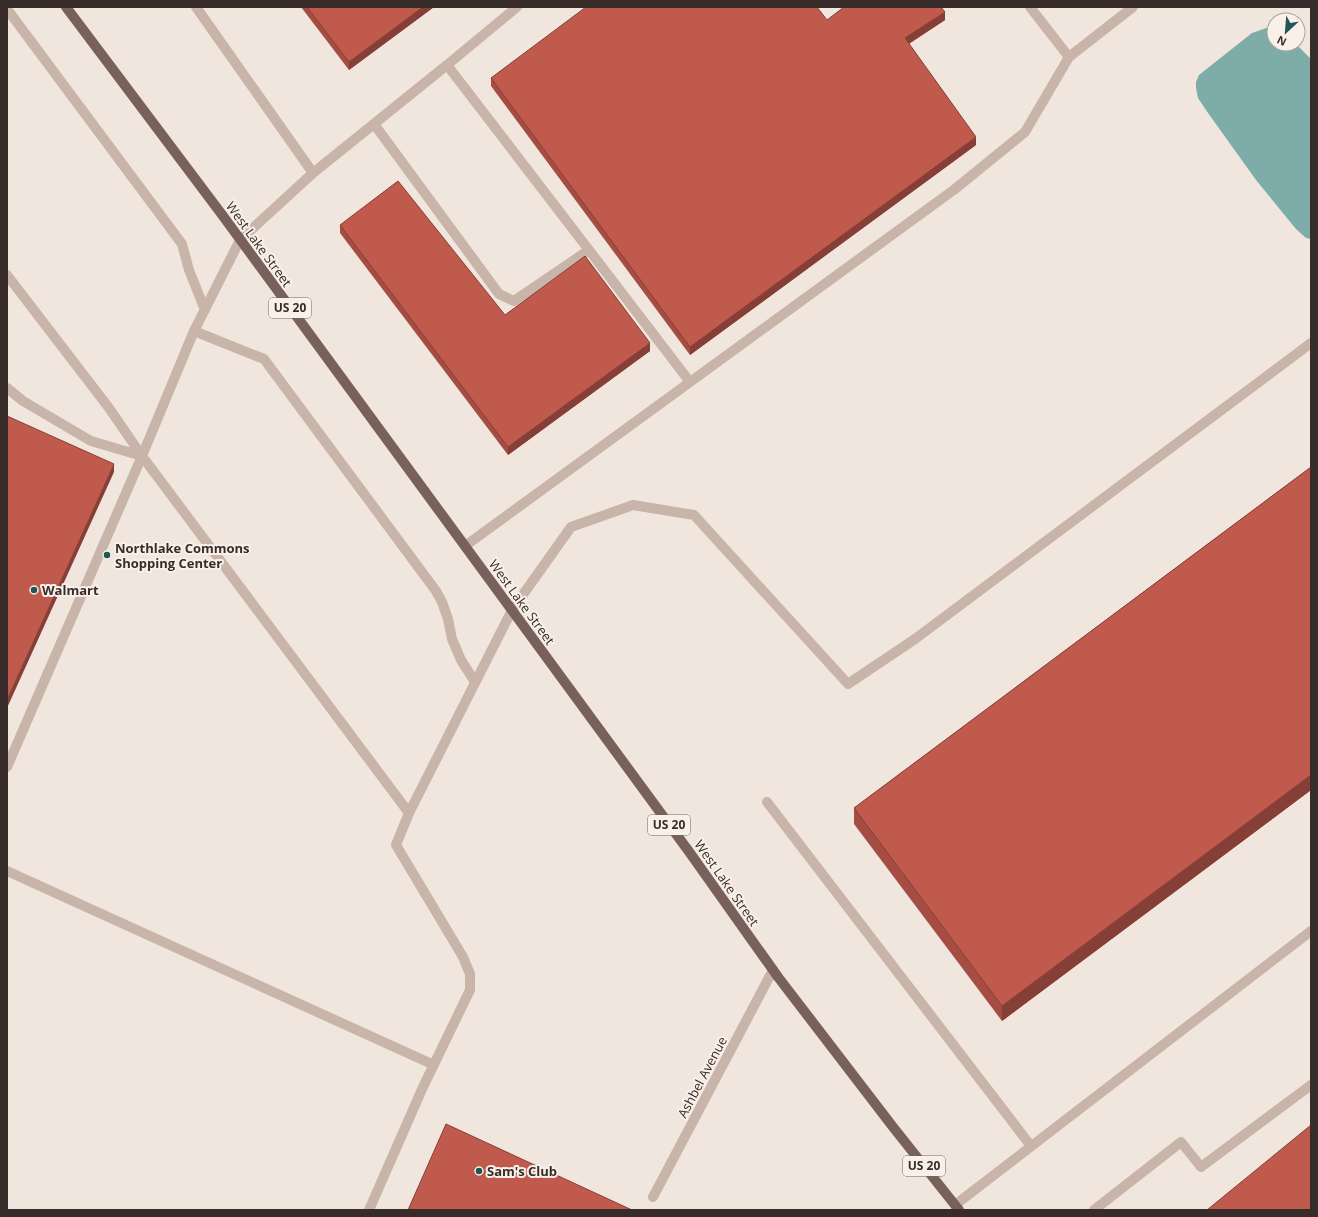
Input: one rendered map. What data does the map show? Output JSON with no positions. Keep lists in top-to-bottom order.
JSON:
{
  "streets": {
    "main road": ["West Lake Street", "US 20"],
    "street": ["Ashbel Avenue"]
  },
  "crossings": [
    ["West Lake Street", "Ashbel Avenue"]
  ],
  "places": ["Northlake Commons Shopping Center", "Walmart", "Sam's Club"],
  "north": "bottom left"
}
